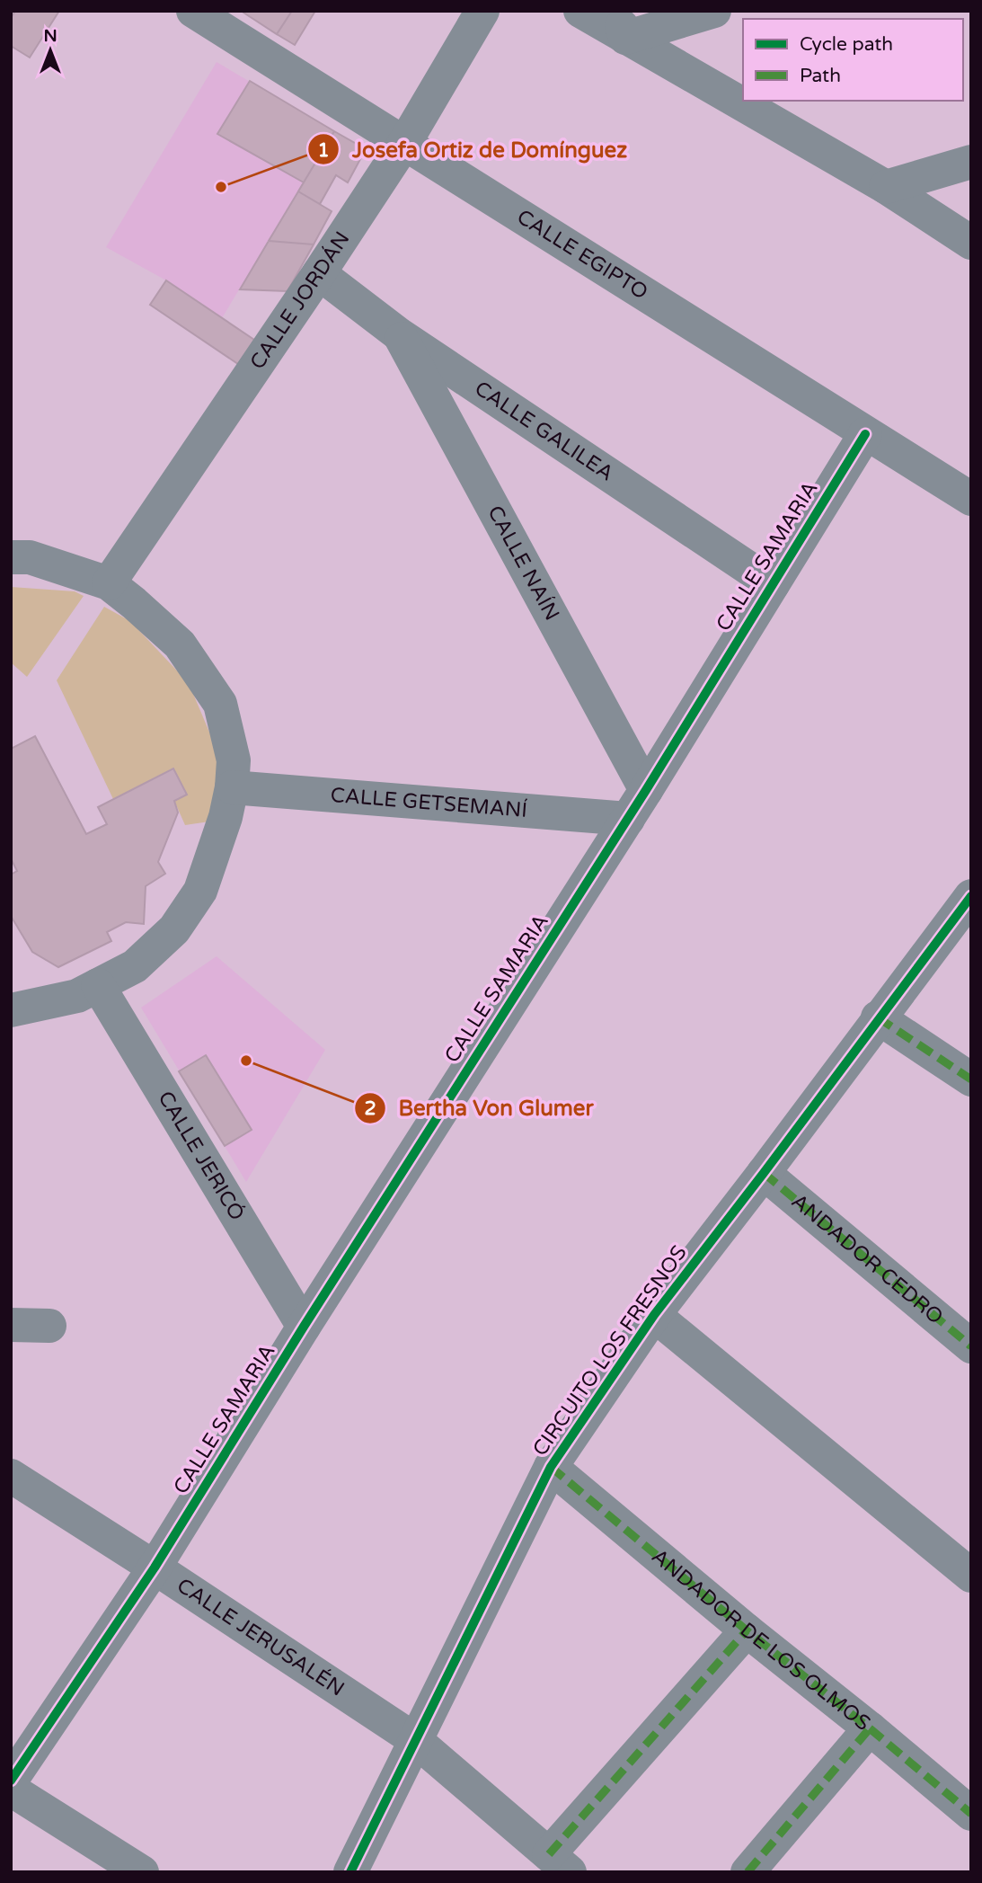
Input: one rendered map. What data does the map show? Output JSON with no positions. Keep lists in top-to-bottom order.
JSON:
{
  "streets": {
    "street": [
      "CALLE EGIPTO",
      "CALLE JORDÁN",
      "CALLE GALILEA",
      "CALLE SAMARIA",
      "CALLE NAÍN",
      "CALLE GETSEMANÍ",
      "CALLE JERICÓ",
      "ANDADOR CEDRO",
      "CIRCUITO LOS FRESNOS",
      "CALLE JERUSALÉN",
      "ANDADOR DE LOS OLMOS"
    ]
  },
  "crossings": [
    ["CALLE EGIPTO", "CALLE JORDÁN"],
    ["CALLE EGIPTO", "CALLE SAMARIA"],
    ["CALLE JORDÁN", "CALLE GALILEA"],
    ["CALLE GALILEA", "CALLE SAMARIA"],
    ["CALLE GALILEA", "CALLE NAÍN"],
    ["CALLE SAMARIA", "CALLE NAÍN"],
    ["CALLE SAMARIA", "CALLE GETSEMANÍ"],
    ["CALLE SAMARIA", "CALLE JERICÓ"],
    ["CALLE SAMARIA", "CALLE JERUSALÉN"],
    ["ANDADOR CEDRO", "CIRCUITO LOS FRESNOS"],
    ["CIRCUITO LOS FRESNOS", "CALLE JERUSALÉN"],
    ["CIRCUITO LOS FRESNOS", "ANDADOR DE LOS OLMOS"]
  ],
  "places": ["Josefa Ortiz de Domínguez", "Bertha Von Glumer"],
  "legend": ["Cycle path", "Path"],
  "north": "top"
}
